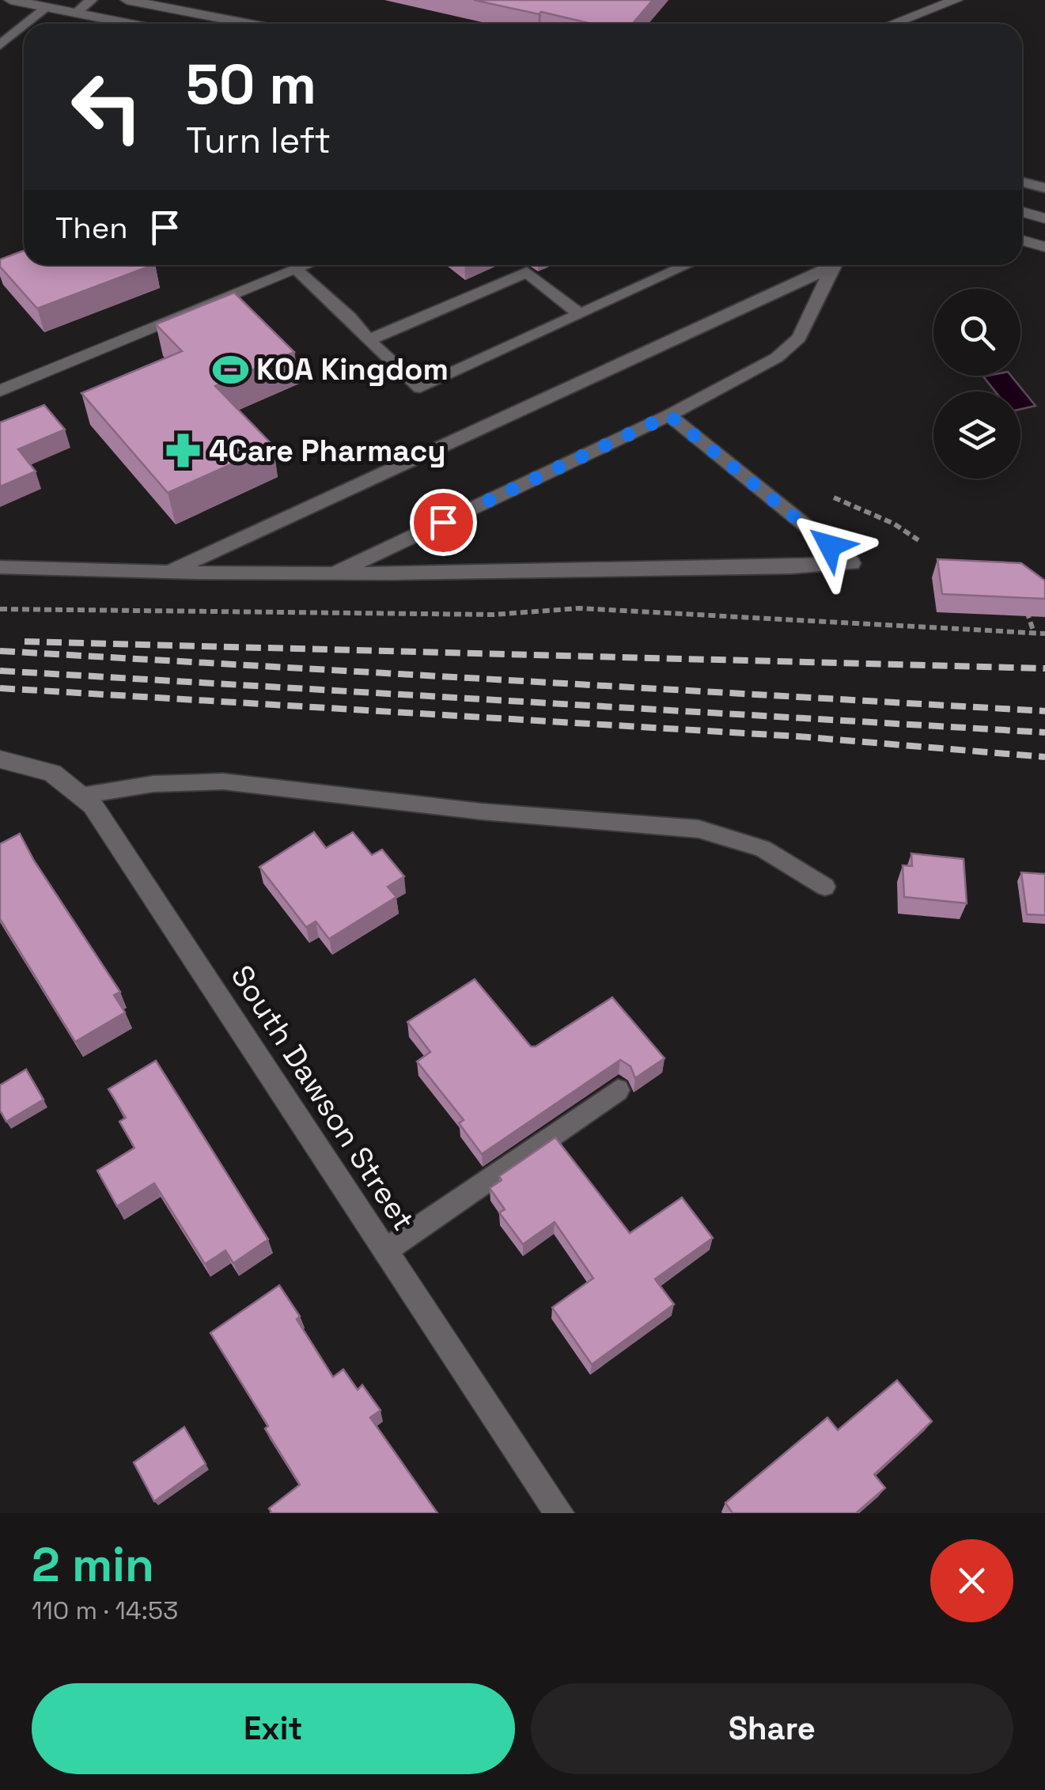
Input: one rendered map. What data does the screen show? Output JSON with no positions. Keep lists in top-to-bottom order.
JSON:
{
  "streets": {
    "main road": ["South Dawson Street"]
  },
  "places": {
    "sports": ["KOA Kingdom"],
    "pharmacy": ["4Care Pharmacy"]
  },
  "page": {
    "turn": ["50 m", "Turn left"],
    "then": "Then",
    "heading": ["2 min", "110 m · 14:53"],
    "buttons": ["Exit", "Share"]
  }
}
